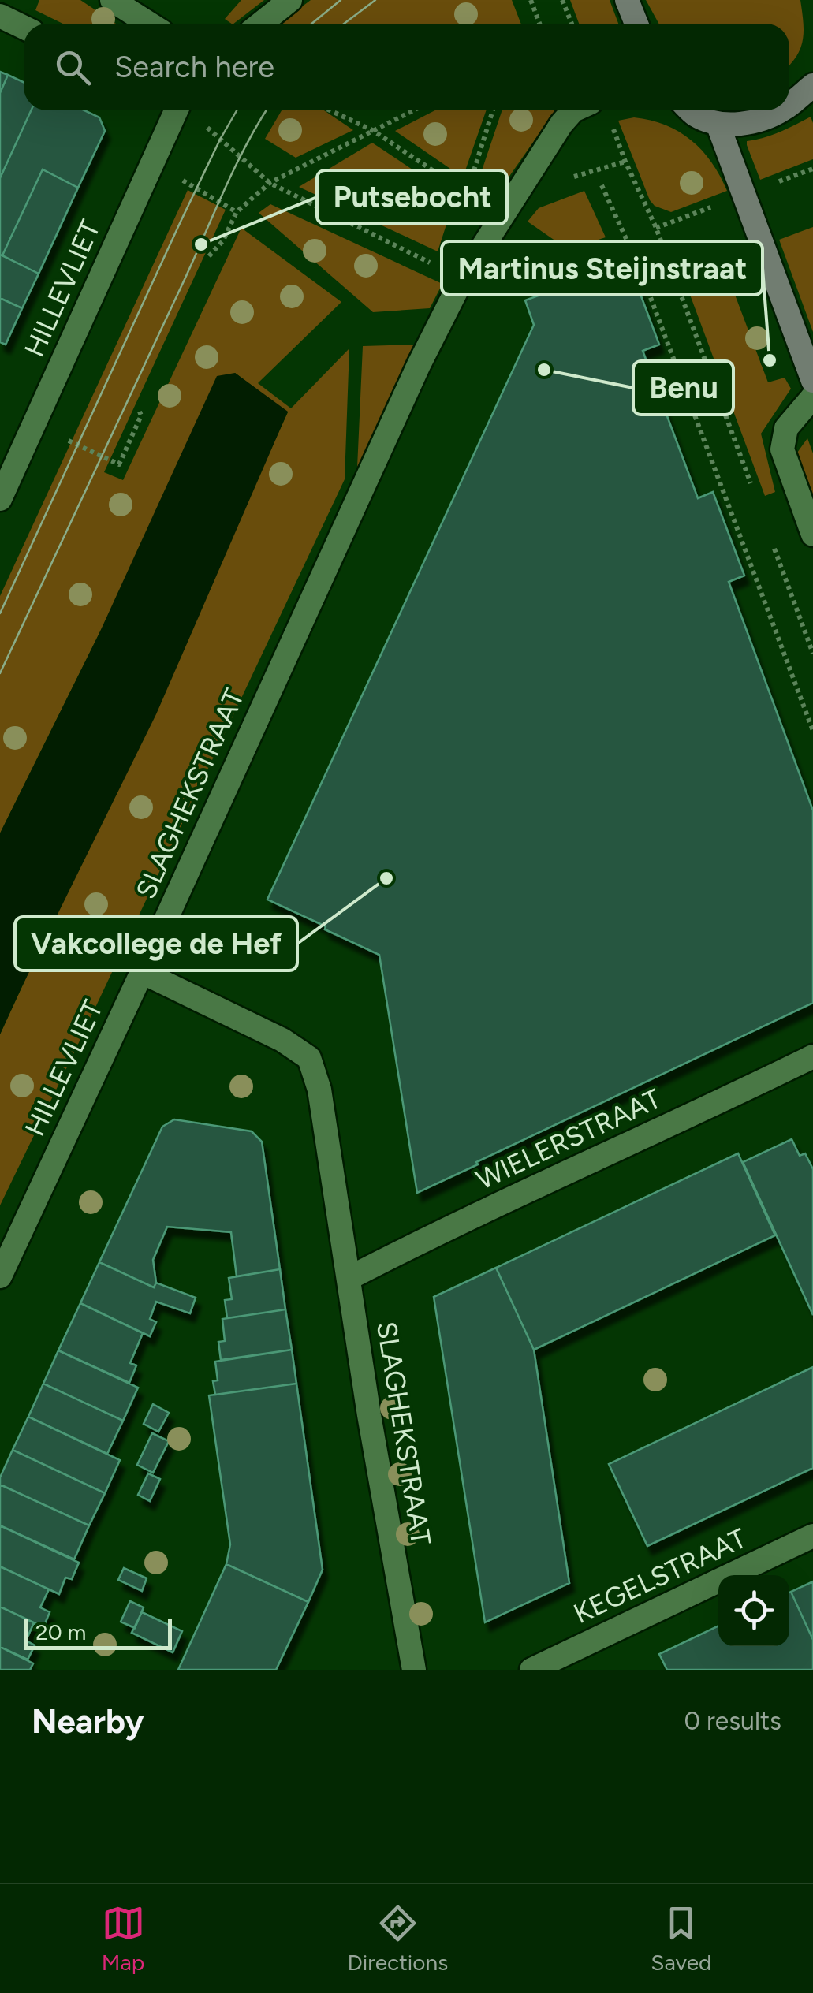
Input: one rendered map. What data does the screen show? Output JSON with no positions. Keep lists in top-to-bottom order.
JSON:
{
  "streets": {
    "street": [
      "HILLEVLIET",
      "SLAGHEKSTRAAT",
      "WIELERSTRAAT",
      "KEGELSTRAAT"
    ]
  },
  "crossings": [
    ["HILLEVLIET", "SLAGHEKSTRAAT"],
    ["SLAGHEKSTRAAT", "WIELERSTRAAT"]
  ],
  "places": [
    "Putsebocht",
    "Martinus Steijnstraat",
    "Benu",
    "Vakcollege de Hef"
  ],
  "scale_bar": "20 m",
  "page": {
    "search": "Search here",
    "scale": "20 m",
    "heading": ["Nearby", "0 results"],
    "nav": ["Map", "Directions", "Saved"]
  }
}
